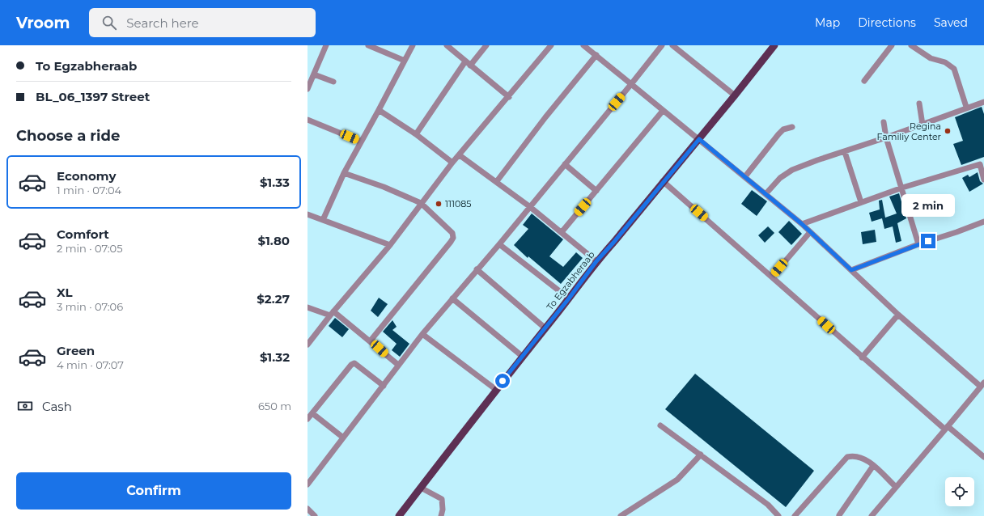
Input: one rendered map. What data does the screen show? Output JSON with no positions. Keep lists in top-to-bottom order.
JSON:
{
  "streets": {
    "main road": ["To Egzabheraab"]
  },
  "places": ["Regina Familiy Center", "111085"],
  "page": {
    "header": "Vroom",
    "search": "Search here",
    "nav": ["Map", "Directions", "Saved"],
    "banner": ["To Egzabheraab", "BL_06_1397 Street"],
    "heading": "Choose a ride",
    "list": [
      {
        "name": "Economy",
        "note": "1 min · 07:04",
        "value": "$1.33"
      },
      {
        "name": "Comfort",
        "note": "2 min · 07:05",
        "value": "$1.80"
      },
      {
        "name": "XL",
        "note": "3 min · 07:06",
        "value": "$2.27"
      },
      {
        "name": "Green",
        "note": "4 min · 07:07",
        "value": "$1.32"
      }
    ],
    "bubble": "2 min",
    "pay": ["Cash", "650 m"],
    "buttons": "Confirm"
  }
}
